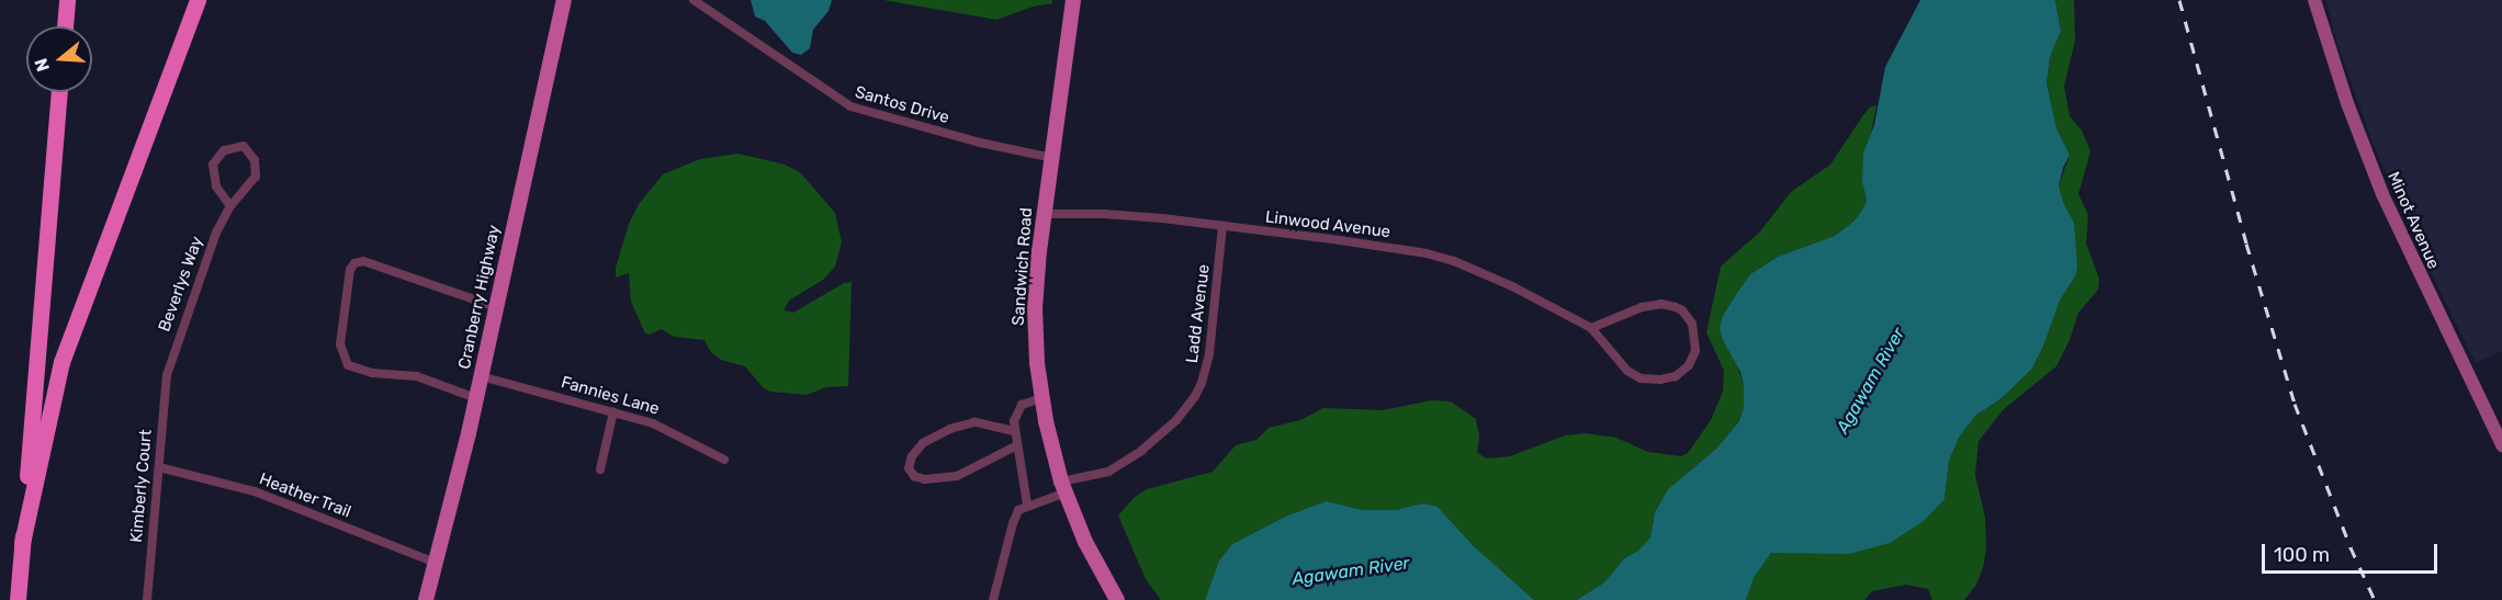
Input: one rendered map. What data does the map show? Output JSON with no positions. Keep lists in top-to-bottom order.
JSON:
{
  "streets": {
    "main road": ["Minot Avenue", "Sandwich Road", "Cranberry Highway"],
    "street": [
      "Santos Drive",
      "Linwood Avenue",
      "Beverlys Way",
      "Ladd Avenue",
      "Fannies Lane",
      "Kimberly Court",
      "Heather Trail"
    ]
  },
  "crossings": [
    ["Santos Drive", "Sandwich Road"],
    ["Linwood Avenue", "Sandwich Road"],
    ["Linwood Avenue", "Ladd Avenue"],
    ["Sandwich Road", "Ladd Avenue"],
    ["Beverlys Way", "Kimberly Court"],
    ["Cranberry Highway", "Fannies Lane"],
    ["Cranberry Highway", "Heather Trail"],
    ["Kimberly Court", "Heather Trail"]
  ],
  "water": ["Agawam River"],
  "scale_bar": "100 m",
  "north": "left"
}
